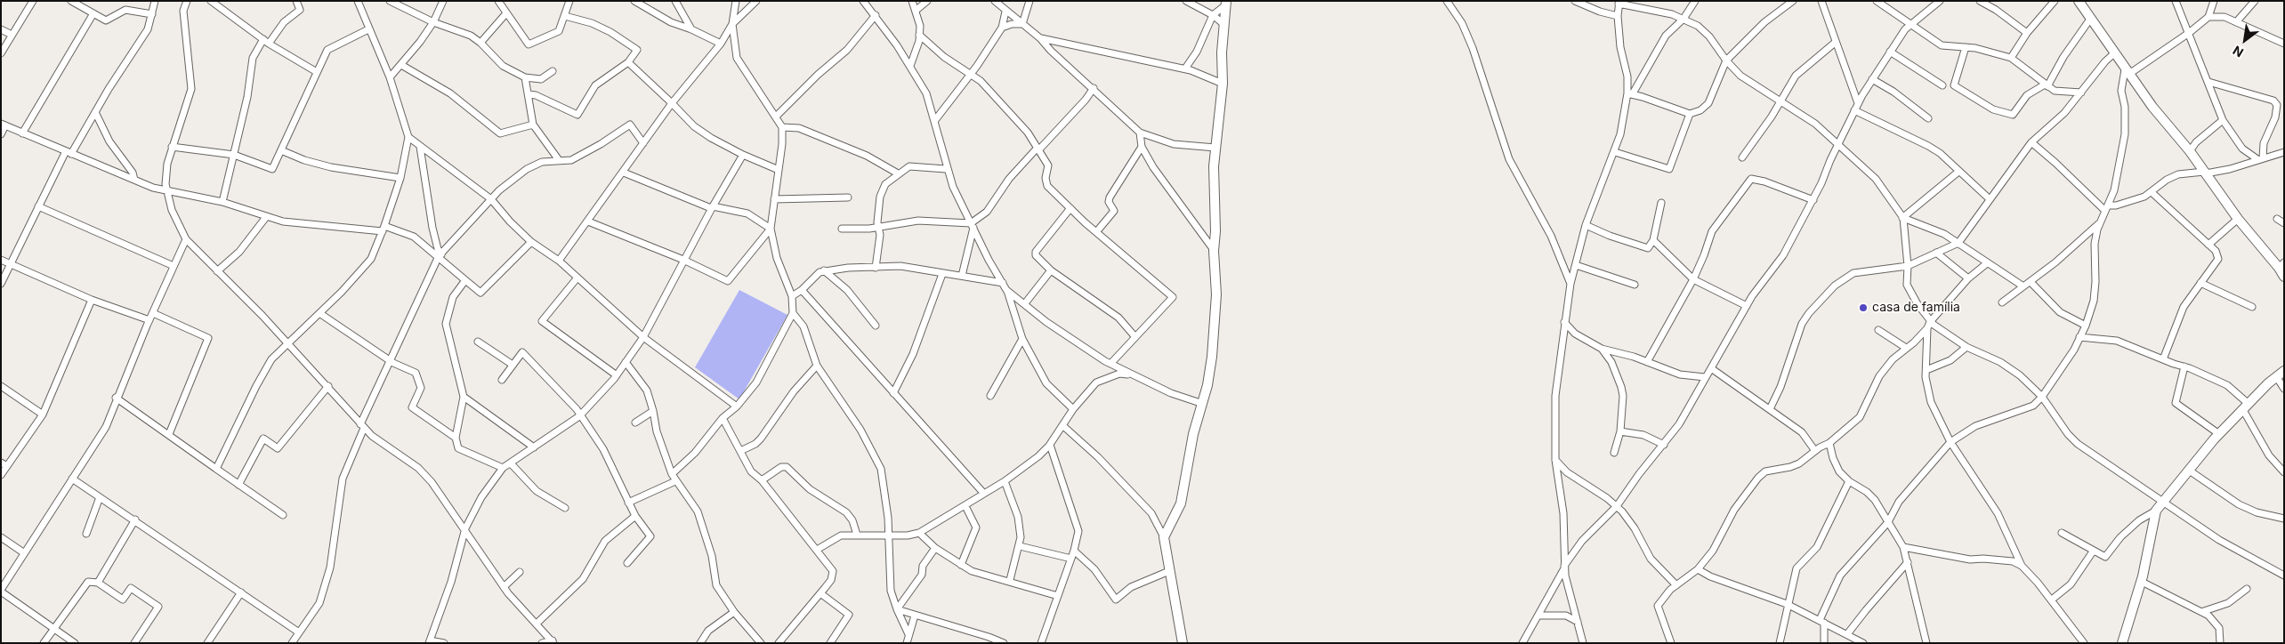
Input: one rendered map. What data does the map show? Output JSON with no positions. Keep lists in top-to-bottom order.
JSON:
{
  "places": ["casa de família"],
  "north": "bottom left"
}
